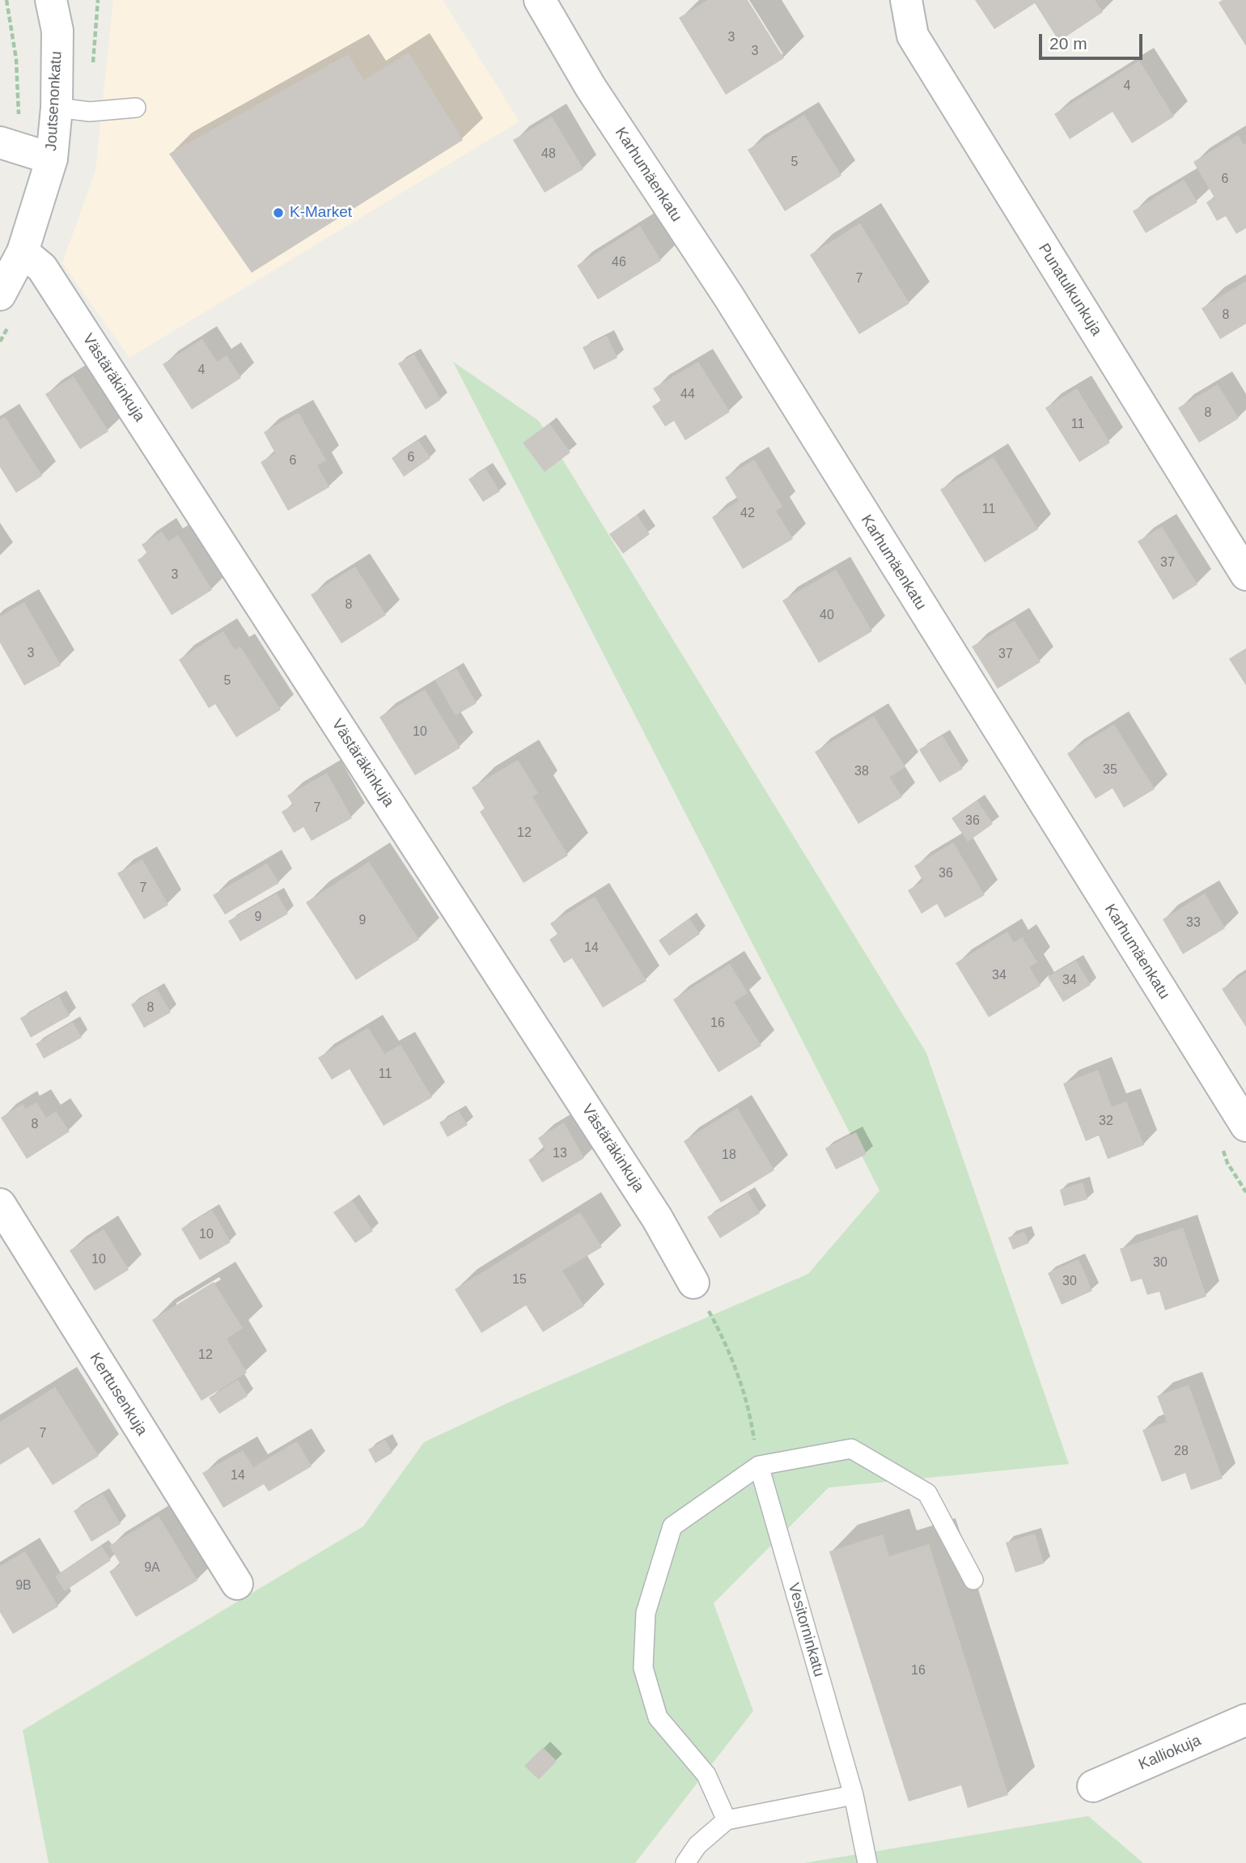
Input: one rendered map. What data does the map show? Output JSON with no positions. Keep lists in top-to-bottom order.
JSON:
{
  "streets": {
    "street": [
      "Joutsenonkatu",
      "Karhumäenkatu",
      "Punatulkunkuja",
      "Västäräkinkuja",
      "Kerttusenkuja",
      "Kalliokuja"
    ],
    "lane": ["Vesitorninkatu"]
  },
  "crossings": [
    ["Joutsenonkatu", "Västäräkinkuja"]
  ],
  "places": ["K-Market"],
  "house_numbers": [
    "3",
    "3",
    "4",
    "48",
    "5",
    "6",
    "46",
    "7",
    "8",
    "4",
    "44",
    "8",
    "11",
    "6",
    "6",
    "11",
    "42",
    "37",
    "3",
    "8",
    "40",
    "3",
    "37",
    "5",
    "10",
    "35",
    "38",
    "7",
    "36",
    "12",
    "36",
    "7",
    "9",
    "9",
    "33",
    "14",
    "34",
    "34",
    "8",
    "16",
    "11",
    "32",
    "8",
    "13",
    "18",
    "10",
    "10",
    "30",
    "15",
    "30",
    "12",
    "7",
    "28",
    "14",
    "9A",
    "9B",
    "16"
  ],
  "scale_bar": "20 m"
}
